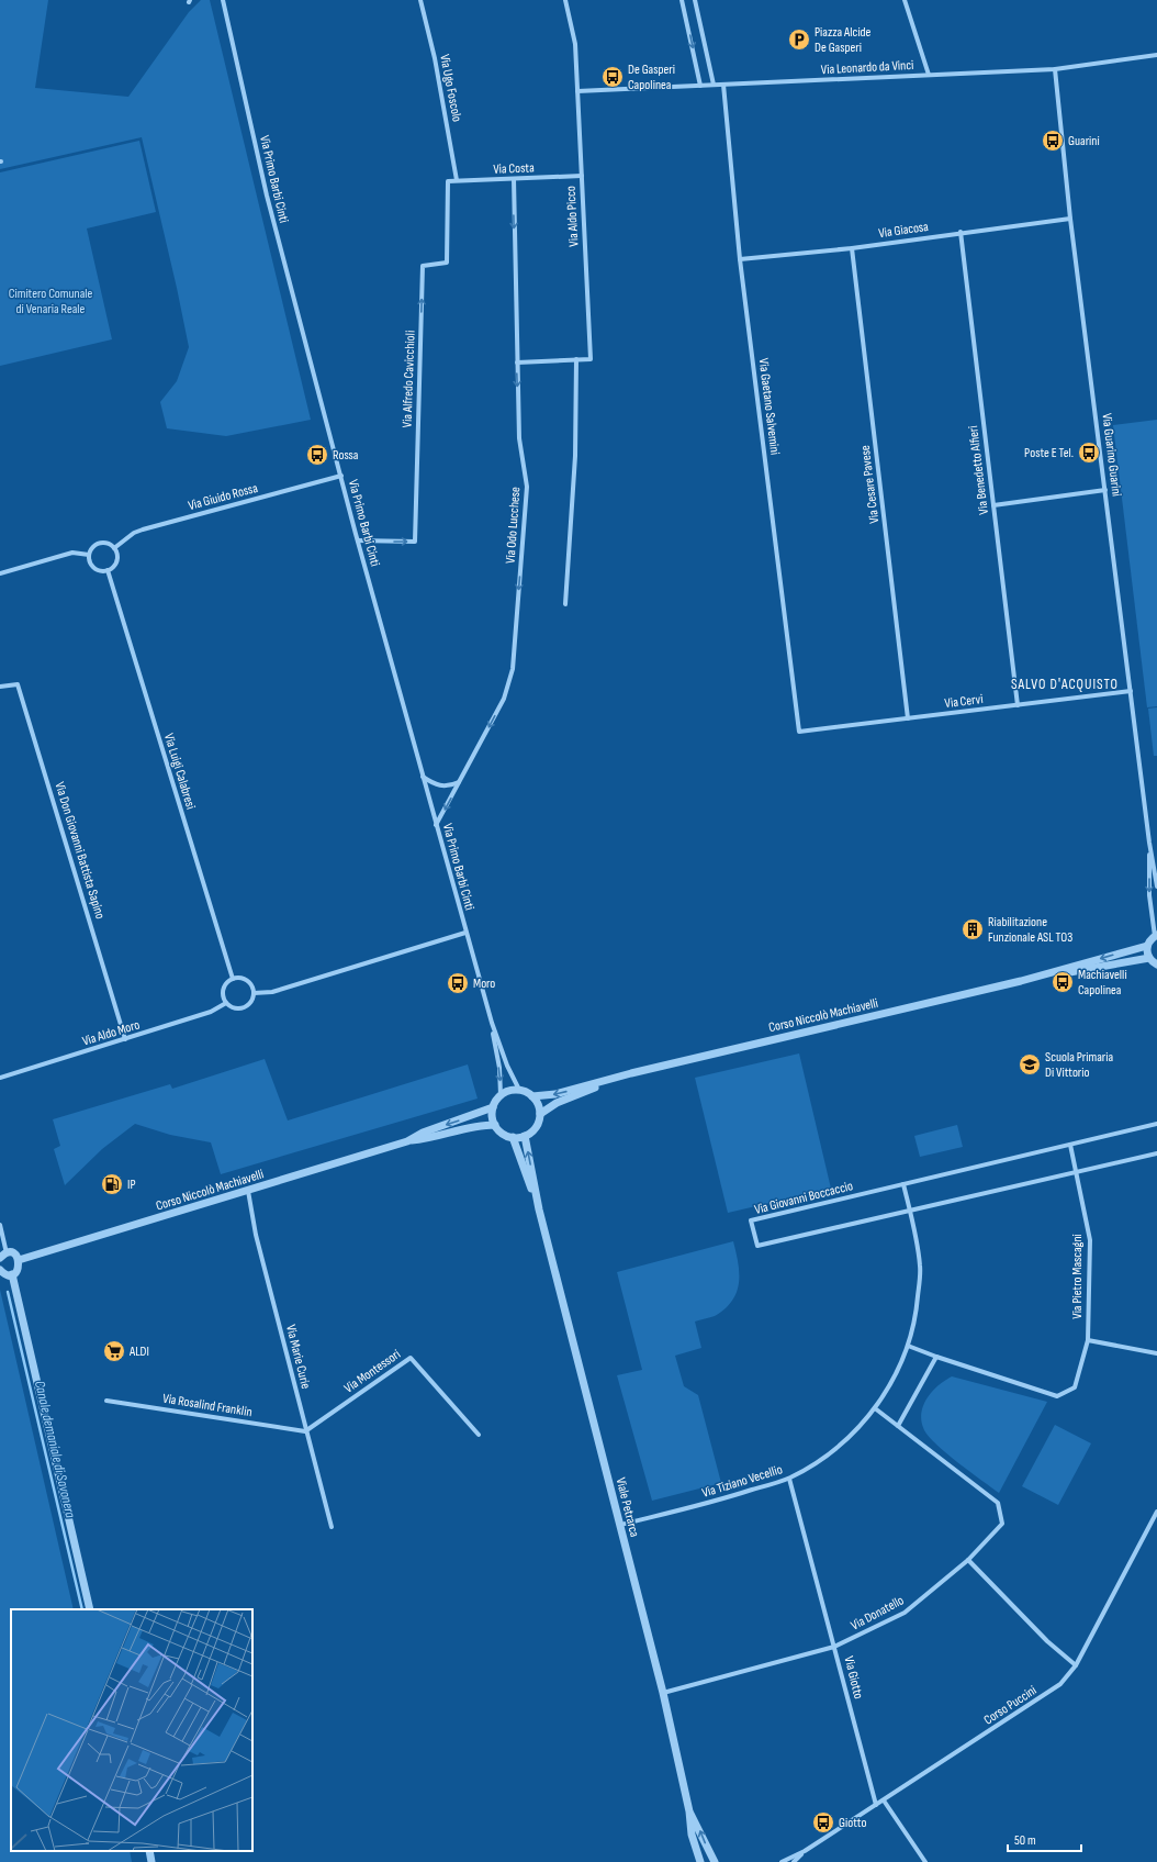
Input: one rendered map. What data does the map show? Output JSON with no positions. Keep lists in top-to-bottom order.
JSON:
{
  "streets": {
    "street": [
      "Via Leonardo da Vinci",
      "Via Ugo Foscolo",
      "Via Costa",
      "Via Primo Barbi Cinti",
      "Via Aldo Picco",
      "Via Giacosa",
      "Via Alfredo Cavicchioli",
      "Via Gaetano Salvemini",
      "Via Guarino Guarini",
      "Via Benedetto Alfieri",
      "Via Cesare Pavese",
      "Via Giuido Rossa",
      "Via Odo Lucchese",
      "Via Cervi",
      "Via Luigi Calabresi",
      "Via Don Giovanni Battista Sapino",
      "Corso Niccolò Machiavelli",
      "Via Aldo Moro",
      "Via Giovanni Boccaccio",
      "Via Pietro Mascagni",
      "Via Marie Curie",
      "Via Montessori",
      "Via Rosalind Franklin",
      "Via Tiziano Vecellio",
      "Viale Petrarca",
      "Via Donatello",
      "Via Giotto",
      "Corso Puccini"
    ]
  },
  "crossings": [
    ["Via Leonardo da Vinci", "Via Aldo Picco"],
    ["Via Leonardo da Vinci", "Via Gaetano Salvemini"],
    ["Via Leonardo da Vinci", "Via Guarino Guarini"],
    ["Via Ugo Foscolo", "Via Costa"],
    ["Via Costa", "Via Aldo Picco"],
    ["Via Costa", "Via Alfredo Cavicchioli"],
    ["Via Costa", "Via Odo Lucchese"],
    ["Via Primo Barbi Cinti", "Via Alfredo Cavicchioli"],
    ["Via Primo Barbi Cinti", "Via Giuido Rossa"],
    ["Via Primo Barbi Cinti", "Corso Niccolò Machiavelli"],
    ["Via Primo Barbi Cinti", "Viale Petrarca"],
    ["Via Giacosa", "Via Gaetano Salvemini"],
    ["Via Giacosa", "Via Guarino Guarini"],
    ["Via Giacosa", "Via Benedetto Alfieri"],
    ["Via Giacosa", "Via Cesare Pavese"],
    ["Via Gaetano Salvemini", "Via Cervi"],
    ["Via Guarino Guarini", "Via Cervi"],
    ["Via Benedetto Alfieri", "Via Cervi"],
    ["Via Cesare Pavese", "Via Cervi"],
    ["Via Giuido Rossa", "Via Luigi Calabresi"],
    ["Via Luigi Calabresi", "Via Aldo Moro"],
    ["Via Don Giovanni Battista Sapino", "Via Aldo Moro"],
    ["Corso Niccolò Machiavelli", "Via Marie Curie"],
    ["Corso Niccolò Machiavelli", "Viale Petrarca"],
    ["Via Giovanni Boccaccio", "Via Pietro Mascagni"],
    ["Via Giovanni Boccaccio", "Via Tiziano Vecellio"],
    ["Via Pietro Mascagni", "Via Tiziano Vecellio"],
    ["Via Marie Curie", "Via Montessori"],
    ["Via Marie Curie", "Via Rosalind Franklin"],
    ["Via Montessori", "Via Rosalind Franklin"],
    ["Via Tiziano Vecellio", "Viale Petrarca"],
    ["Via Tiziano Vecellio", "Via Giotto"],
    ["Viale Petrarca", "Via Donatello"],
    ["Via Donatello", "Via Giotto"],
    ["Via Giotto", "Corso Puccini"]
  ],
  "one_way": ["Via Alfredo Cavicchioli", "Via Odo Lucchese"],
  "districts": ["SALVO D'ACQUISTO"],
  "water": ["Canale demaniale di Savonera"],
  "parks": ["Cimitero Comunale di Venaria Reale"],
  "places": {
    "parking": ["Piazza Alcide De Gasperi"],
    "bus stop": [
      "De Gasperi Capolinea",
      "Guarini",
      "Poste E Tel.",
      "Rossa",
      "Machiavelli Capolinea",
      "Moro",
      "Giotto"
    ],
    "building": ["Riabilitazione Funzionale ASL TO3"],
    "school or university": ["Scuola Primaria Di Vittorio"],
    "fuel station": ["IP"],
    "supermarket": ["ALDI"]
  },
  "scale_bar": "50 m"
}
